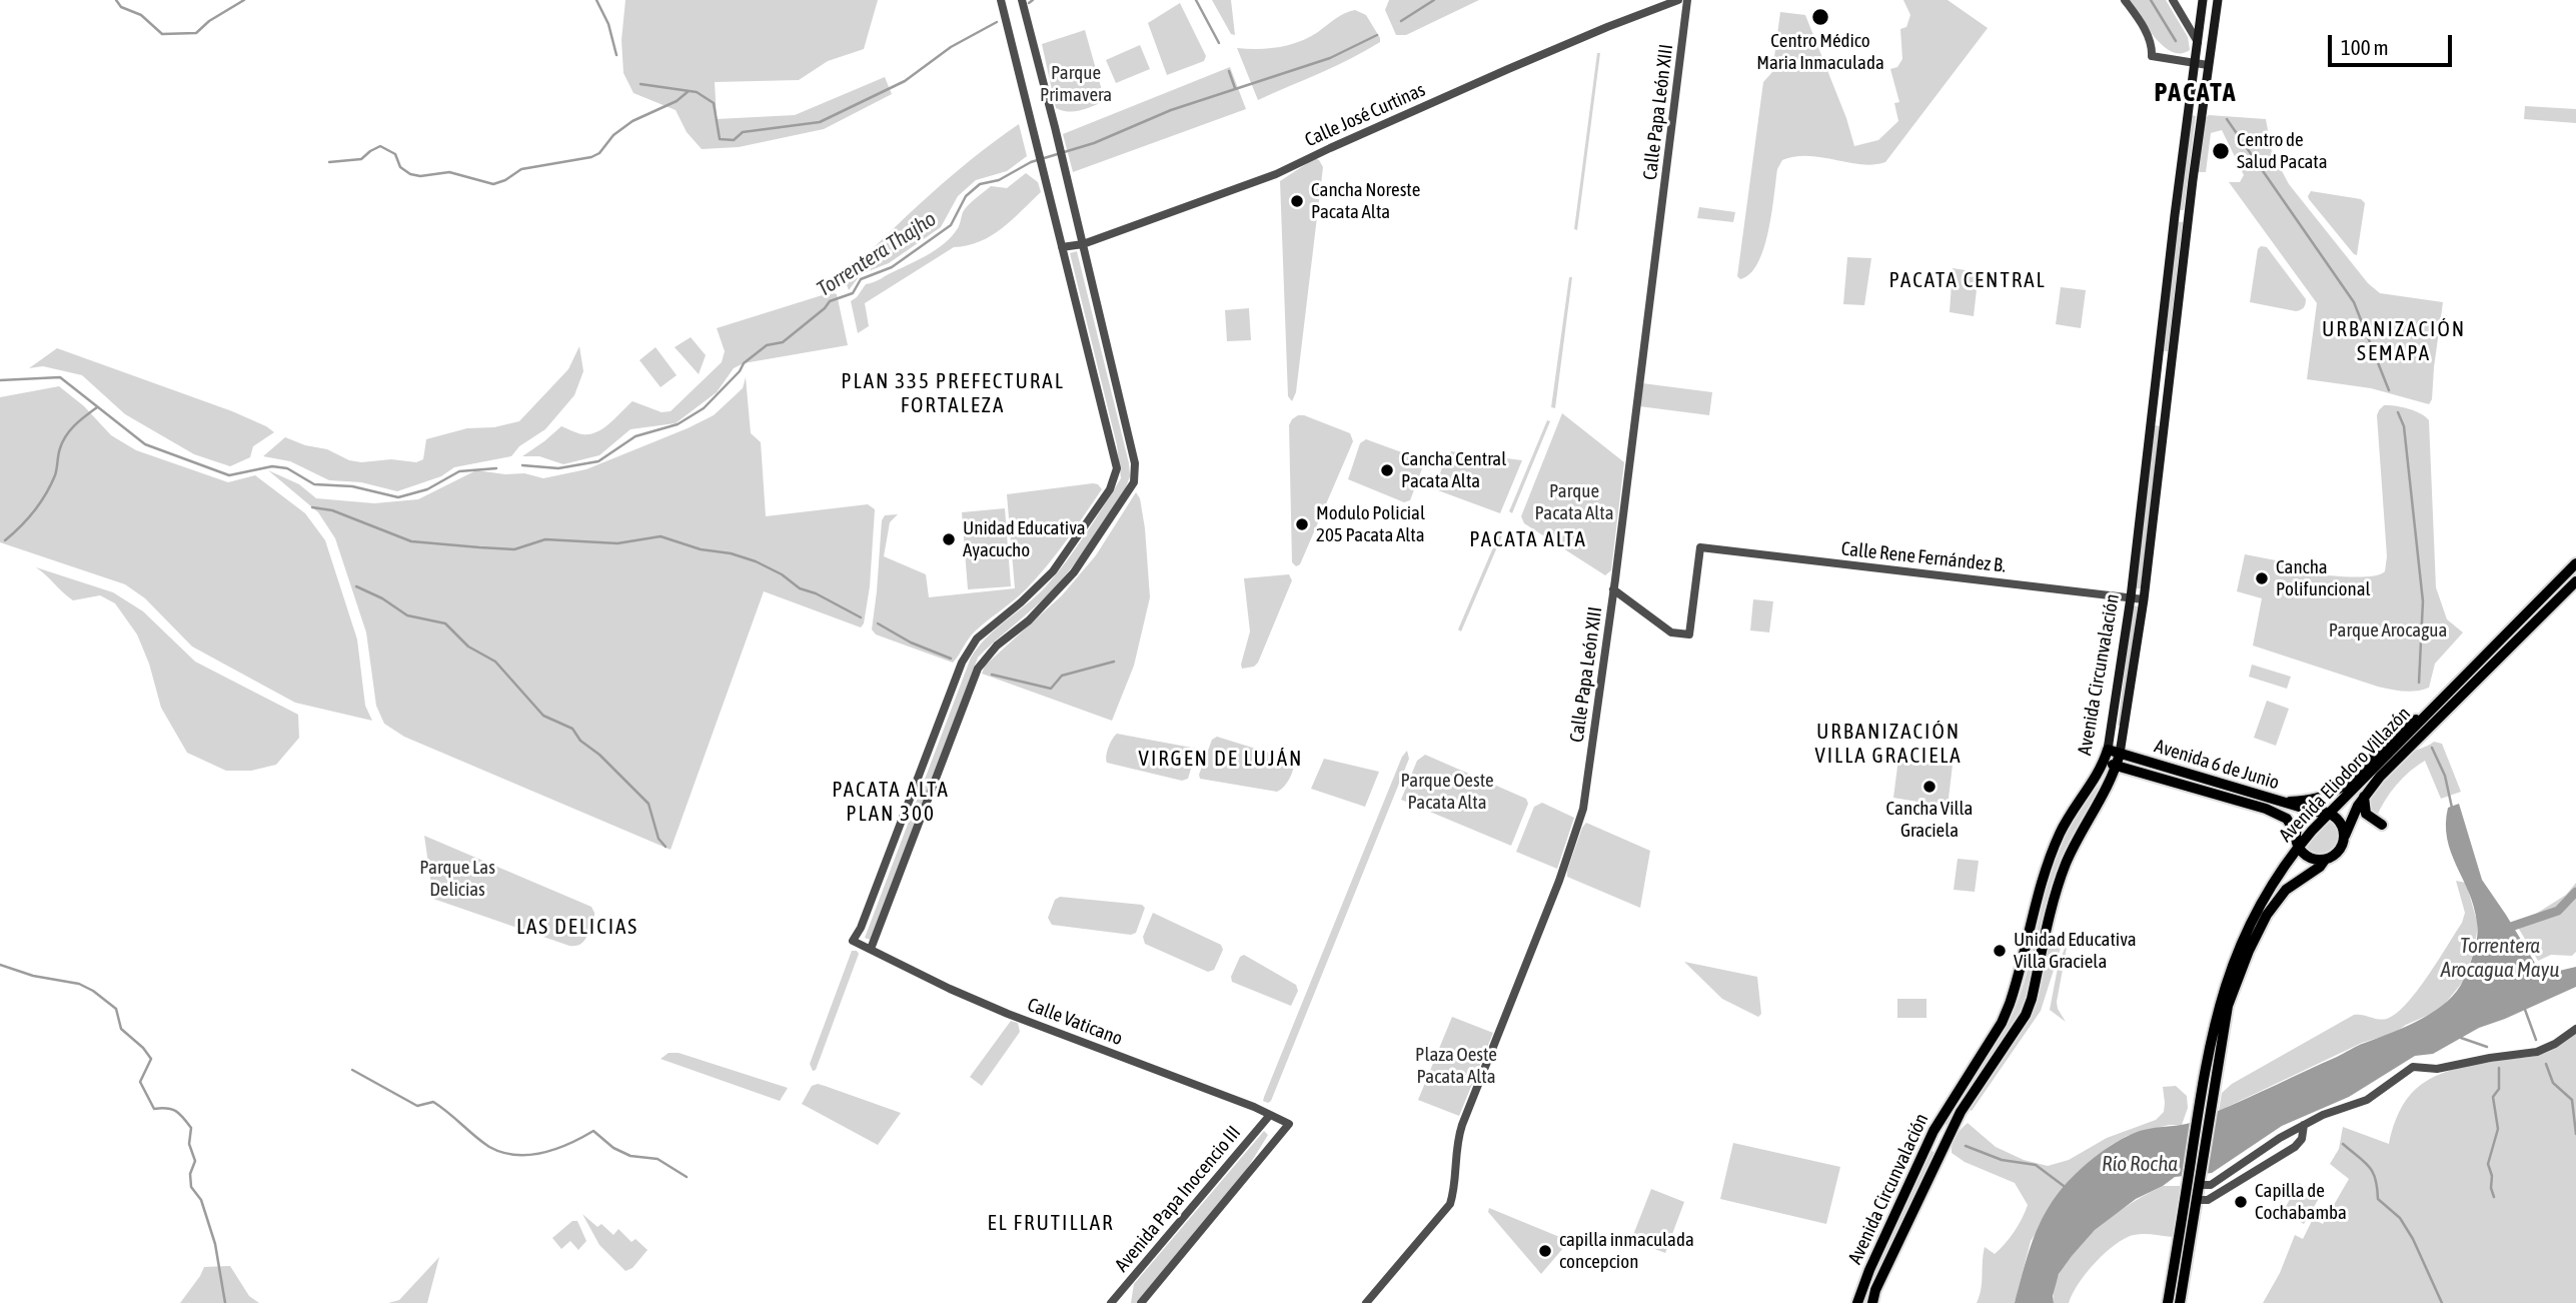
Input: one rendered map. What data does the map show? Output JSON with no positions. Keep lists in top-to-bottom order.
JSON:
{
  "streets": {
    "highway": ["Avenida Circunvalación", "Avenida 6 de Junio", "Avenida Eliodoro Villazón"],
    "street": [
      "Calle Papa León XIII",
      "Calle José Curtinas",
      "Calle Rene Fernández B.",
      "Calle Vaticano",
      "Avenida Papa Inocencio III"
    ]
  },
  "crossings": [
    ["Calle Papa León XIII", "Calle Rene Fernández B."],
    ["Calle José Curtinas", "Calle Vaticano"],
    ["Calle Rene Fernández B.", "Avenida Circunvalación"],
    ["Avenida Circunvalación", "Avenida 6 de Junio"],
    ["Avenida 6 de Junio", "Avenida Eliodoro Villazón"],
    ["Calle Vaticano", "Avenida Papa Inocencio III"]
  ],
  "districts": [
    "PACATA",
    "PACATA CENTRAL",
    "URBANIZACIÓN SEMAPA",
    "PLAN 335 PREFECTURAL FORTALEZA",
    "PACATA ALTA",
    "URBANIZACIÓN VILLA GRACIELA",
    "VIRGEN DE LUJÁN",
    "PACATA ALTA PLAN 300",
    "LAS DELICIAS",
    "EL FRUTILLAR"
  ],
  "water": ["Torrentera Thajho", "Torrentera Arocagua Mayu", "Río Rocha"],
  "parks": [
    "Parque Primavera",
    "Parque Pacata Alta",
    "Parque Arocagua",
    "Parque Oeste Pacata Alta",
    "Parque Las Delicias",
    "Plaza Oeste Pacata Alta"
  ],
  "places": [
    "Centro Médico Maria Inmaculada",
    "Centro de Salud Pacata",
    "Cancha Noreste Pacata Alta",
    "Cancha Central Pacata Alta",
    "Modulo Policial 205 Pacata Alta",
    "Unidad Educativa Ayacucho",
    "Cancha Polifuncional",
    "Cancha Villa Graciela",
    "Unidad Educativa Villa Graciela",
    "Capilla de Cochabamba",
    "capilla inmaculada concepcion"
  ],
  "scale_bar": "100 m"
}
